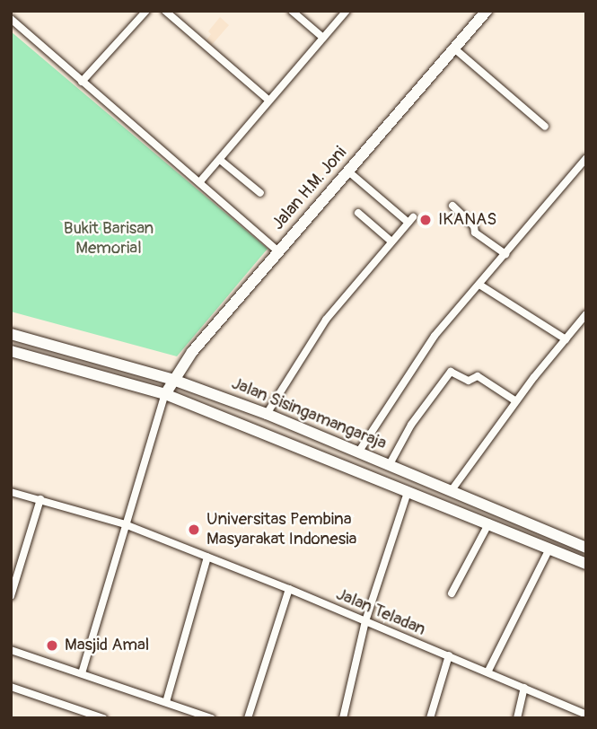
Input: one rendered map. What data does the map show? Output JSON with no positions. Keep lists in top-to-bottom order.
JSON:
{
  "streets": {
    "main road": ["Jalan H.M. Joni", "Jalan Sisingamangaraja"],
    "street": ["Jalan Teladan"]
  },
  "crossings": [
    ["Jalan H.M. Joni", "Jalan Sisingamangaraja"]
  ],
  "parks": ["Bukit Barisan Memorial"],
  "places": ["IKANAS", "Universitas Pembina Masyarakat Indonesia", "Masjid Amal"]
}
